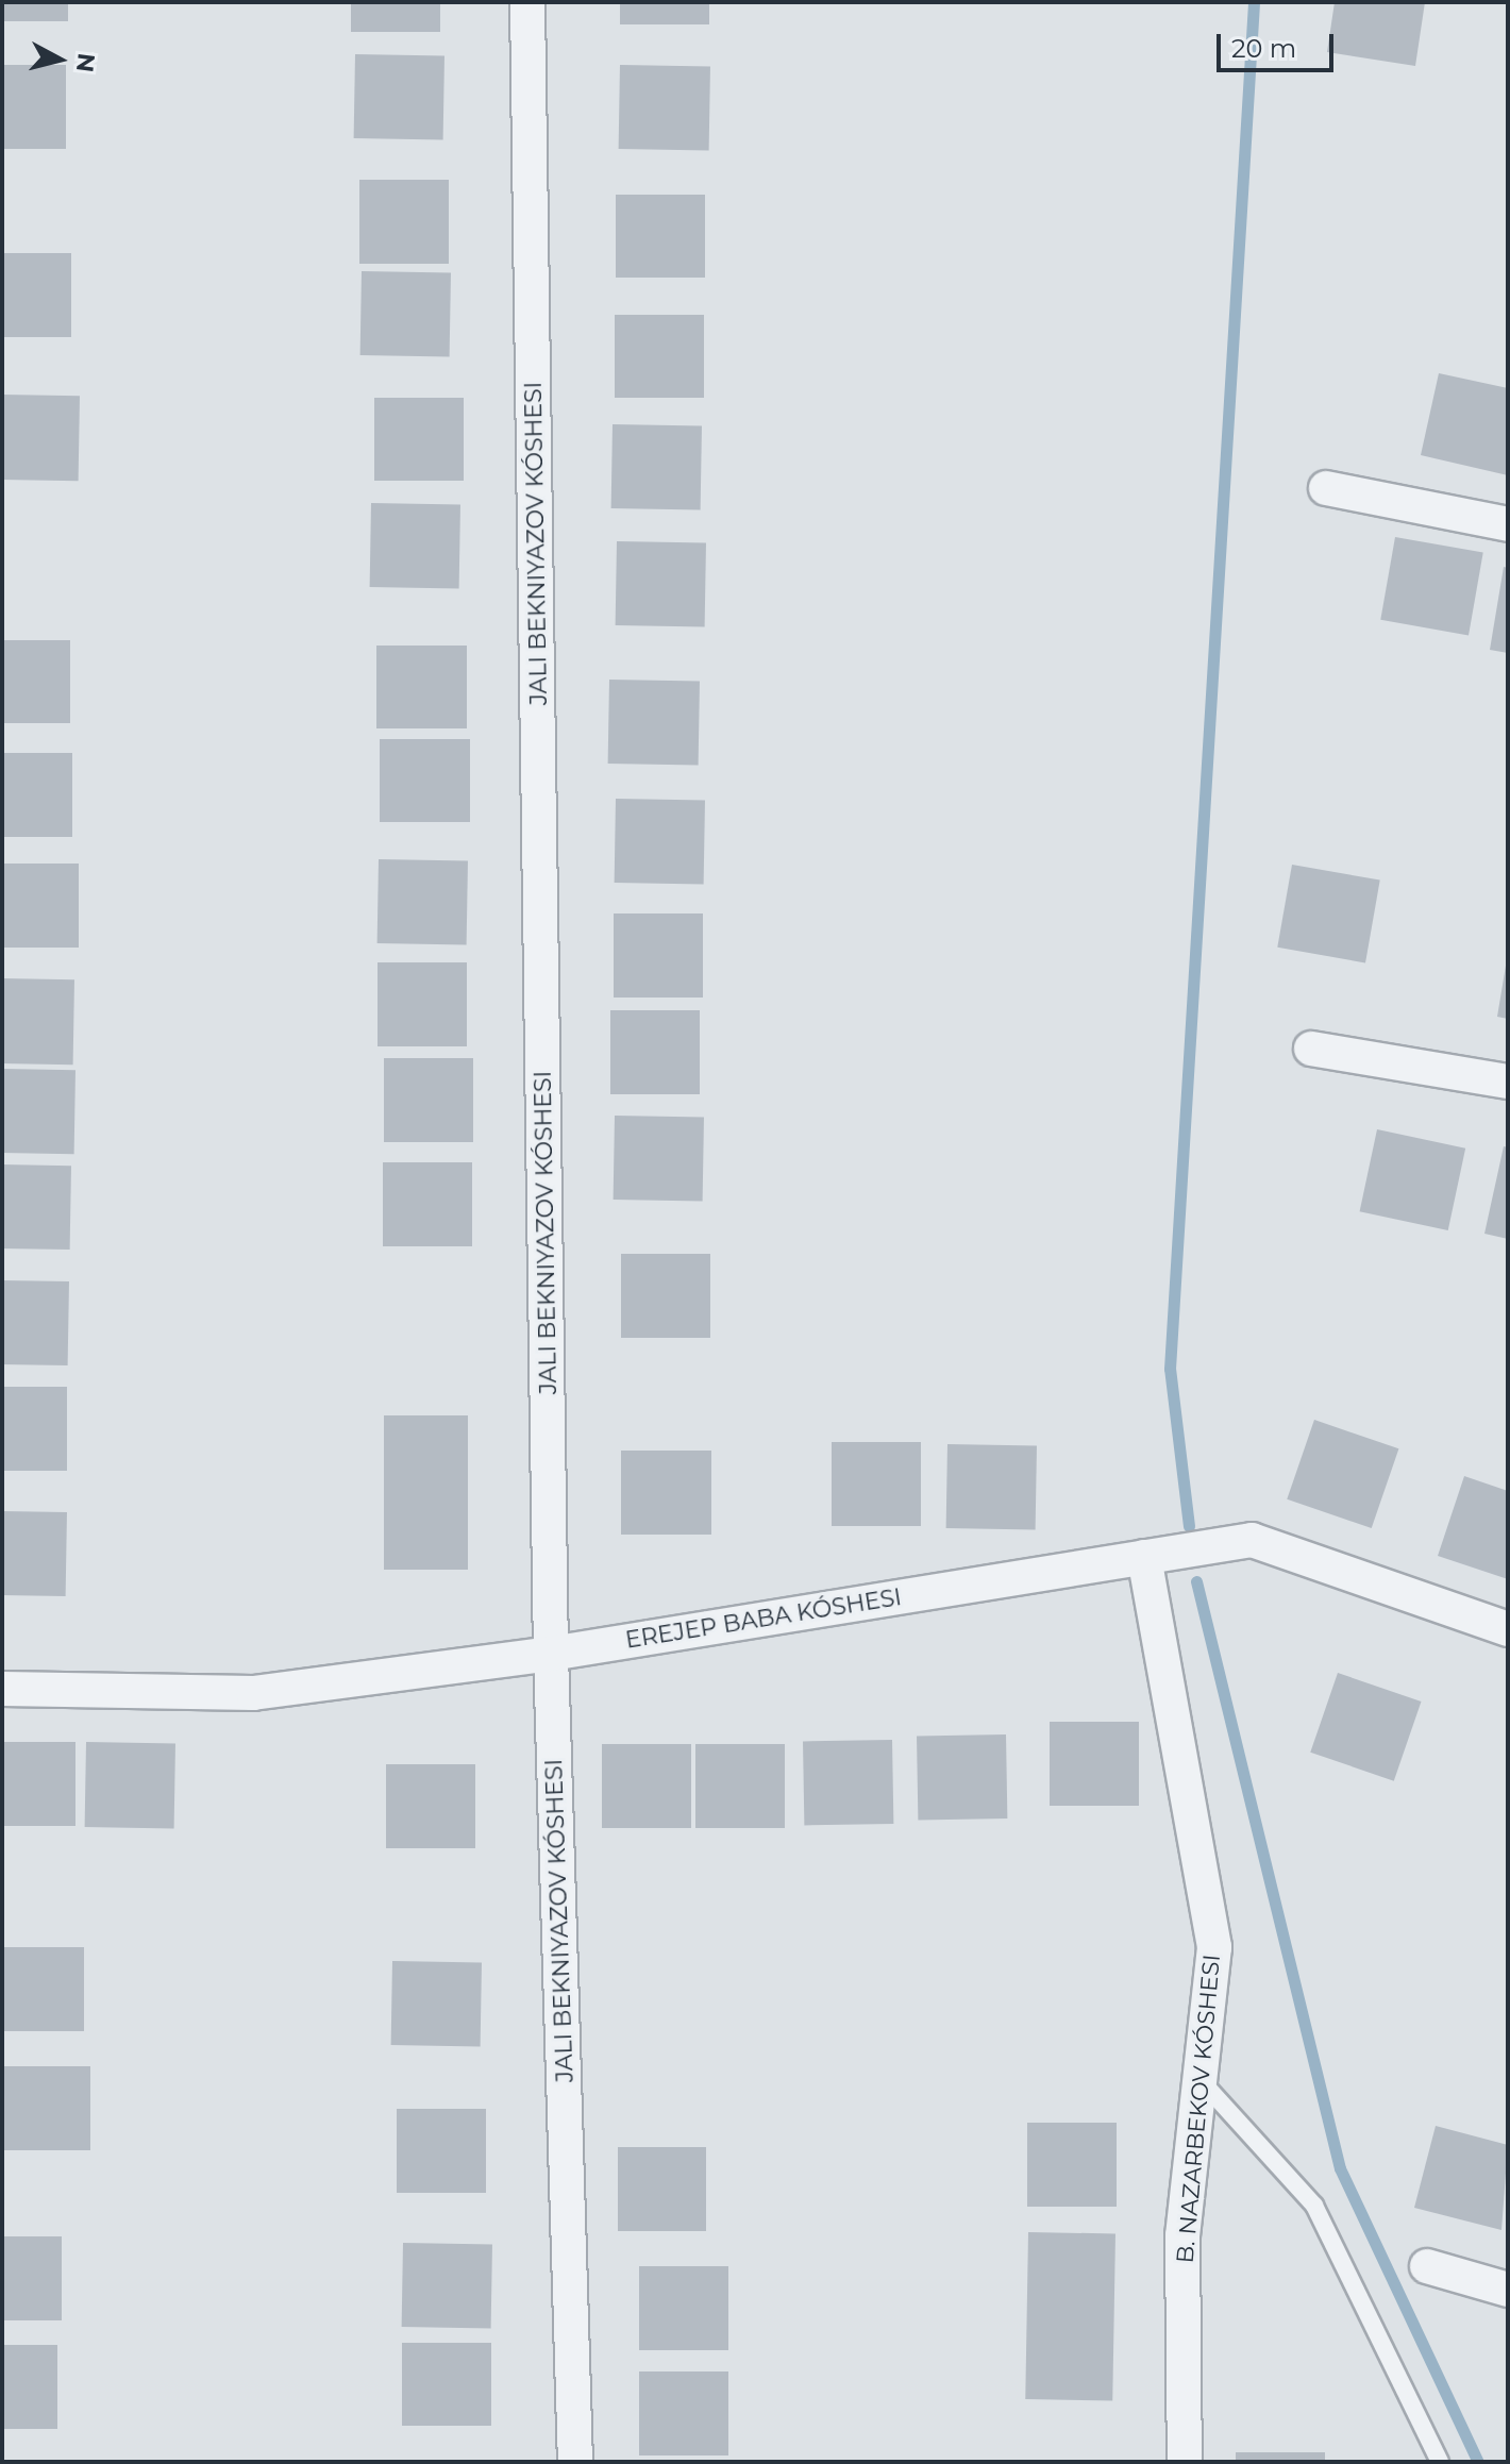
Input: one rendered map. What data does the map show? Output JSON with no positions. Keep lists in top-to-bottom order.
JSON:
{
  "streets": {
    "street": ["JALI BEKNIYAZOV KÓSHESI", "EREJEP BABA KÓSHESI", "B. NAZARBEKOV KÓSHESI"]
  },
  "crossings": [
    ["JALI BEKNIYAZOV KÓSHESI", "EREJEP BABA KÓSHESI"],
    ["EREJEP BABA KÓSHESI", "B. NAZARBEKOV KÓSHESI"]
  ],
  "scale_bar": "20 m",
  "north": "right"
}
